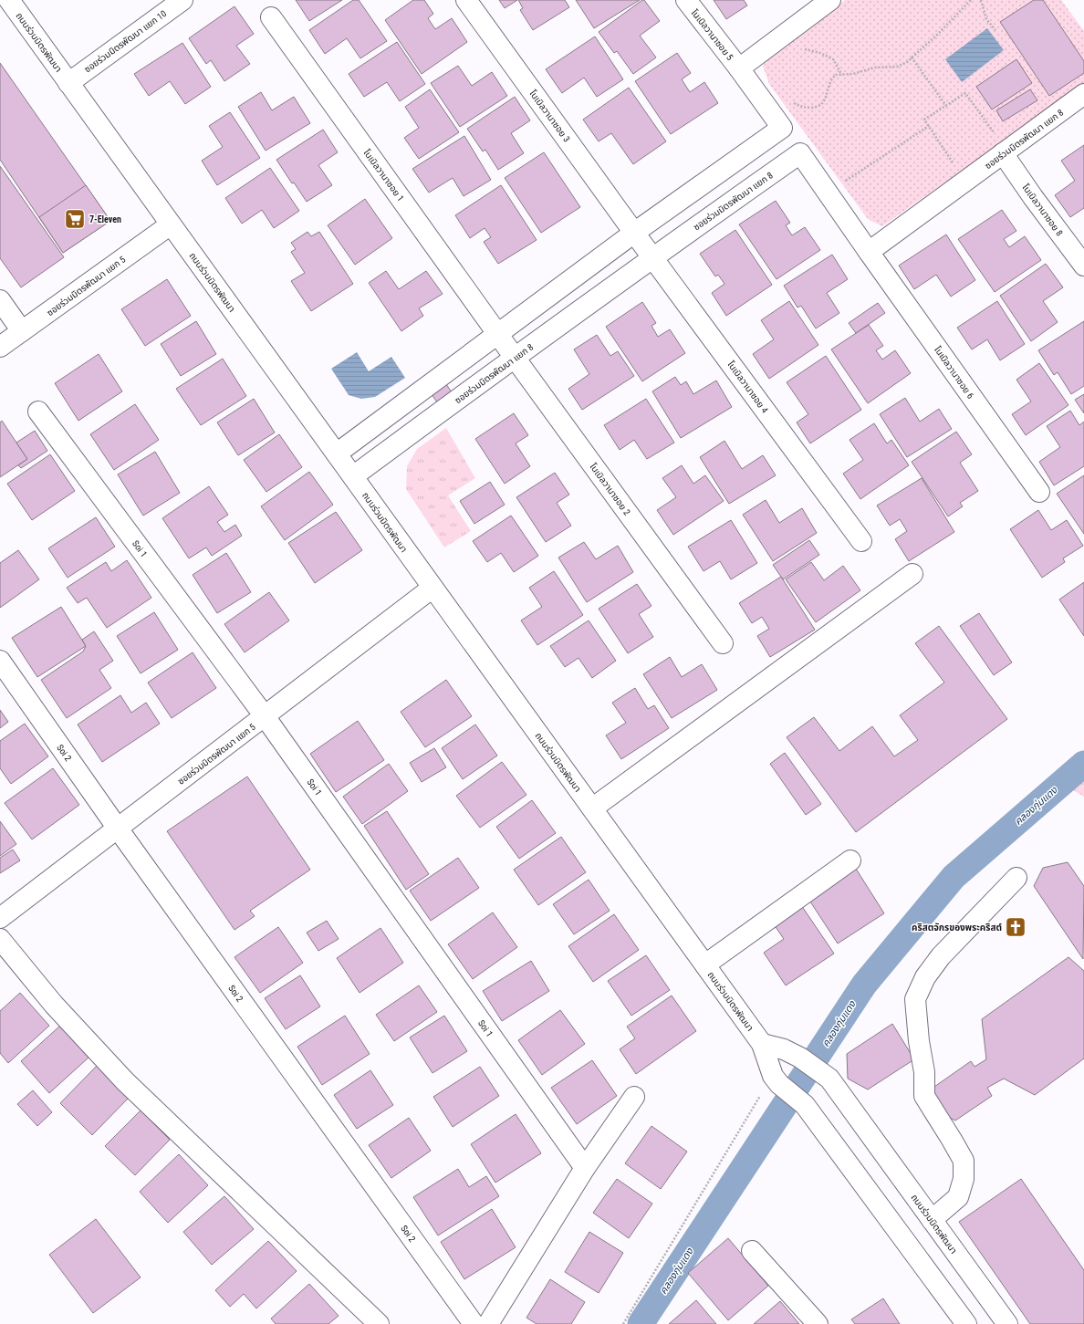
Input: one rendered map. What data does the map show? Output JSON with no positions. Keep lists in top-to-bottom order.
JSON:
{
  "streets": {
    "street": [
      "โนเบิลวานาซอย 5",
      "ซอยร่วมมิตรพัฒนา แยก 10",
      "ถนนร่วมมิตรพัฒนา",
      "โนเบิลวานาซอย 3",
      "ซอยร่วมมิตรพัฒนา แยก 8",
      "โนเบิลวานาซอย 1",
      "โนเบิลวานาซอย 8",
      "ซอยร่วมมิตรพัฒนา แยก 5",
      "โนเบิลวานาซอย 6",
      "โนเบิลวานาซอย 4",
      "โนเบิลวานาซอย 2",
      "Soi 1",
      "Soi 2"
    ]
  },
  "crossings": [
    ["ซอยร่วมมิตรพัฒนา แยก 10", "ถนนร่วมมิตรพัฒนา"],
    ["ถนนร่วมมิตรพัฒนา", "ซอยร่วมมิตรพัฒนา แยก 8"],
    ["ถนนร่วมมิตรพัฒนา", "ซอยร่วมมิตรพัฒนา แยก 5"],
    ["โนเบิลวานาซอย 3", "โนเบิลวานาซอย 4"],
    ["ซอยร่วมมิตรพัฒนา แยก 8", "โนเบิลวานาซอย 8"],
    ["ซอยร่วมมิตรพัฒนา แยก 8", "โนเบิลวานาซอย 6"],
    ["ซอยร่วมมิตรพัฒนา แยก 8", "โนเบิลวานาซอย 4"],
    ["ซอยร่วมมิตรพัฒนา แยก 8", "โนเบิลวานาซอย 2"],
    ["โนเบิลวานาซอย 1", "โนเบิลวานาซอย 2"],
    ["ซอยร่วมมิตรพัฒนา แยก 5", "Soi 1"],
    ["ซอยร่วมมิตรพัฒนา แยก 5", "Soi 2"]
  ],
  "water": ["คลองกุ่มแดง"],
  "places": {
    "supermarket": ["7-Eleven"],
    "church": ["คริสตจักรของพระคริสต์"]
  }
}
